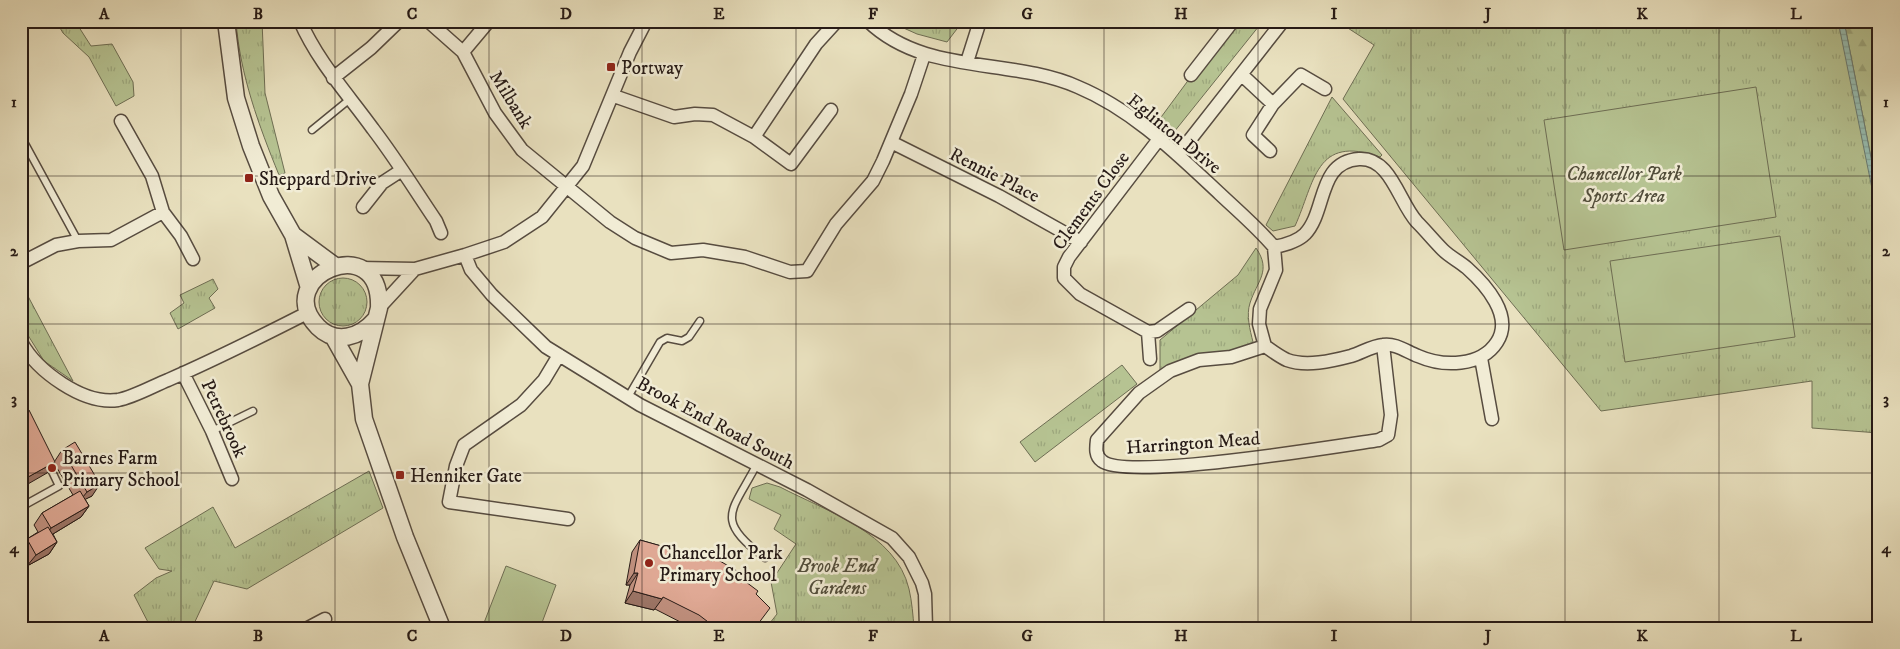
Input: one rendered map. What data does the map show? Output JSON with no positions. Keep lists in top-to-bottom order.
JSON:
{
  "streets": {
    "street": [
      "Milbank",
      "Eglinton Drive",
      "Rennie Place",
      "Clements Close",
      "Petrebrook",
      "Brook End Road South",
      "Harrington Mead"
    ]
  },
  "crossings": [
    ["Milbank", "Rennie Place"],
    ["Eglinton Drive", "Clements Close"],
    ["Rennie Place", "Clements Close"]
  ],
  "parks": ["Chancellor Park Sports Area", "Brook End Gardens"],
  "places": {
    "transit": ["Portway", "Sheppard Drive", "Henniker Gate"],
    "other": ["Barnes Farm Primary School", "Chancellor Park Primary School"]
  },
  "grid": {
    "columns": [
      "A",
      "B",
      "C",
      "D",
      "E",
      "F",
      "G",
      "H",
      "I",
      "J",
      "K",
      "L"
    ],
    "rows": [
      "1",
      "2",
      "3",
      "4"
    ]
  }
}
